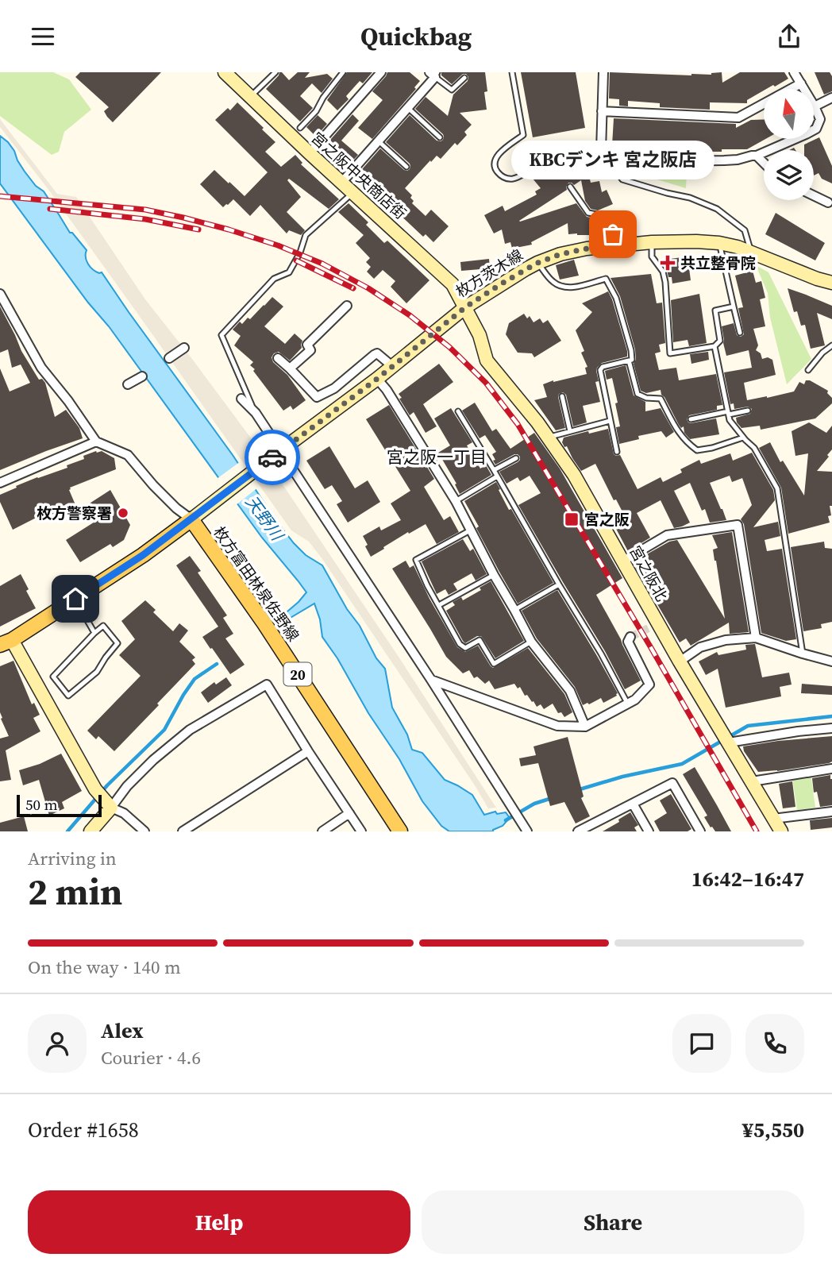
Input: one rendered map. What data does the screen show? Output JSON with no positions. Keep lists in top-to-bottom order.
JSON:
{
  "streets": {
    "main road": ["枚方富田林泉佐野線", "20"],
    "street": ["宮之阪中央商店街", "枚方茨木線", "宮之阪北"]
  },
  "crossings": [
    ["宮之阪中央商店街", "枚方茨木線"],
    ["宮之阪中央商店街", "宮之阪北"],
    ["枚方茨木線", "宮之阪北"],
    ["枚方茨木線", "枚方富田林泉佐野線"]
  ],
  "districts": ["宮之阪一丁目"],
  "water": ["天野川"],
  "places": {
    "other": ["KBCデンキ 宮之阪店", "枚方警察署"],
    "health": ["共立整骨院"],
    "transit": ["宮之阪"]
  },
  "scale_bar": "50 m",
  "north": "top",
  "page": {
    "header": "Quickbag",
    "bubble": "KBCデンキ 宮之阪店",
    "scale": "50 m",
    "heading": ["2 min", "Arriving in", "16:42–16:47"],
    "panel": [
      "Alex",
      "Courier · 4.6",
      "Order #1658",
      "¥5,550"
    ],
    "bar": "On the way · 140 m",
    "buttons": ["Help", "Share"]
  }
}
